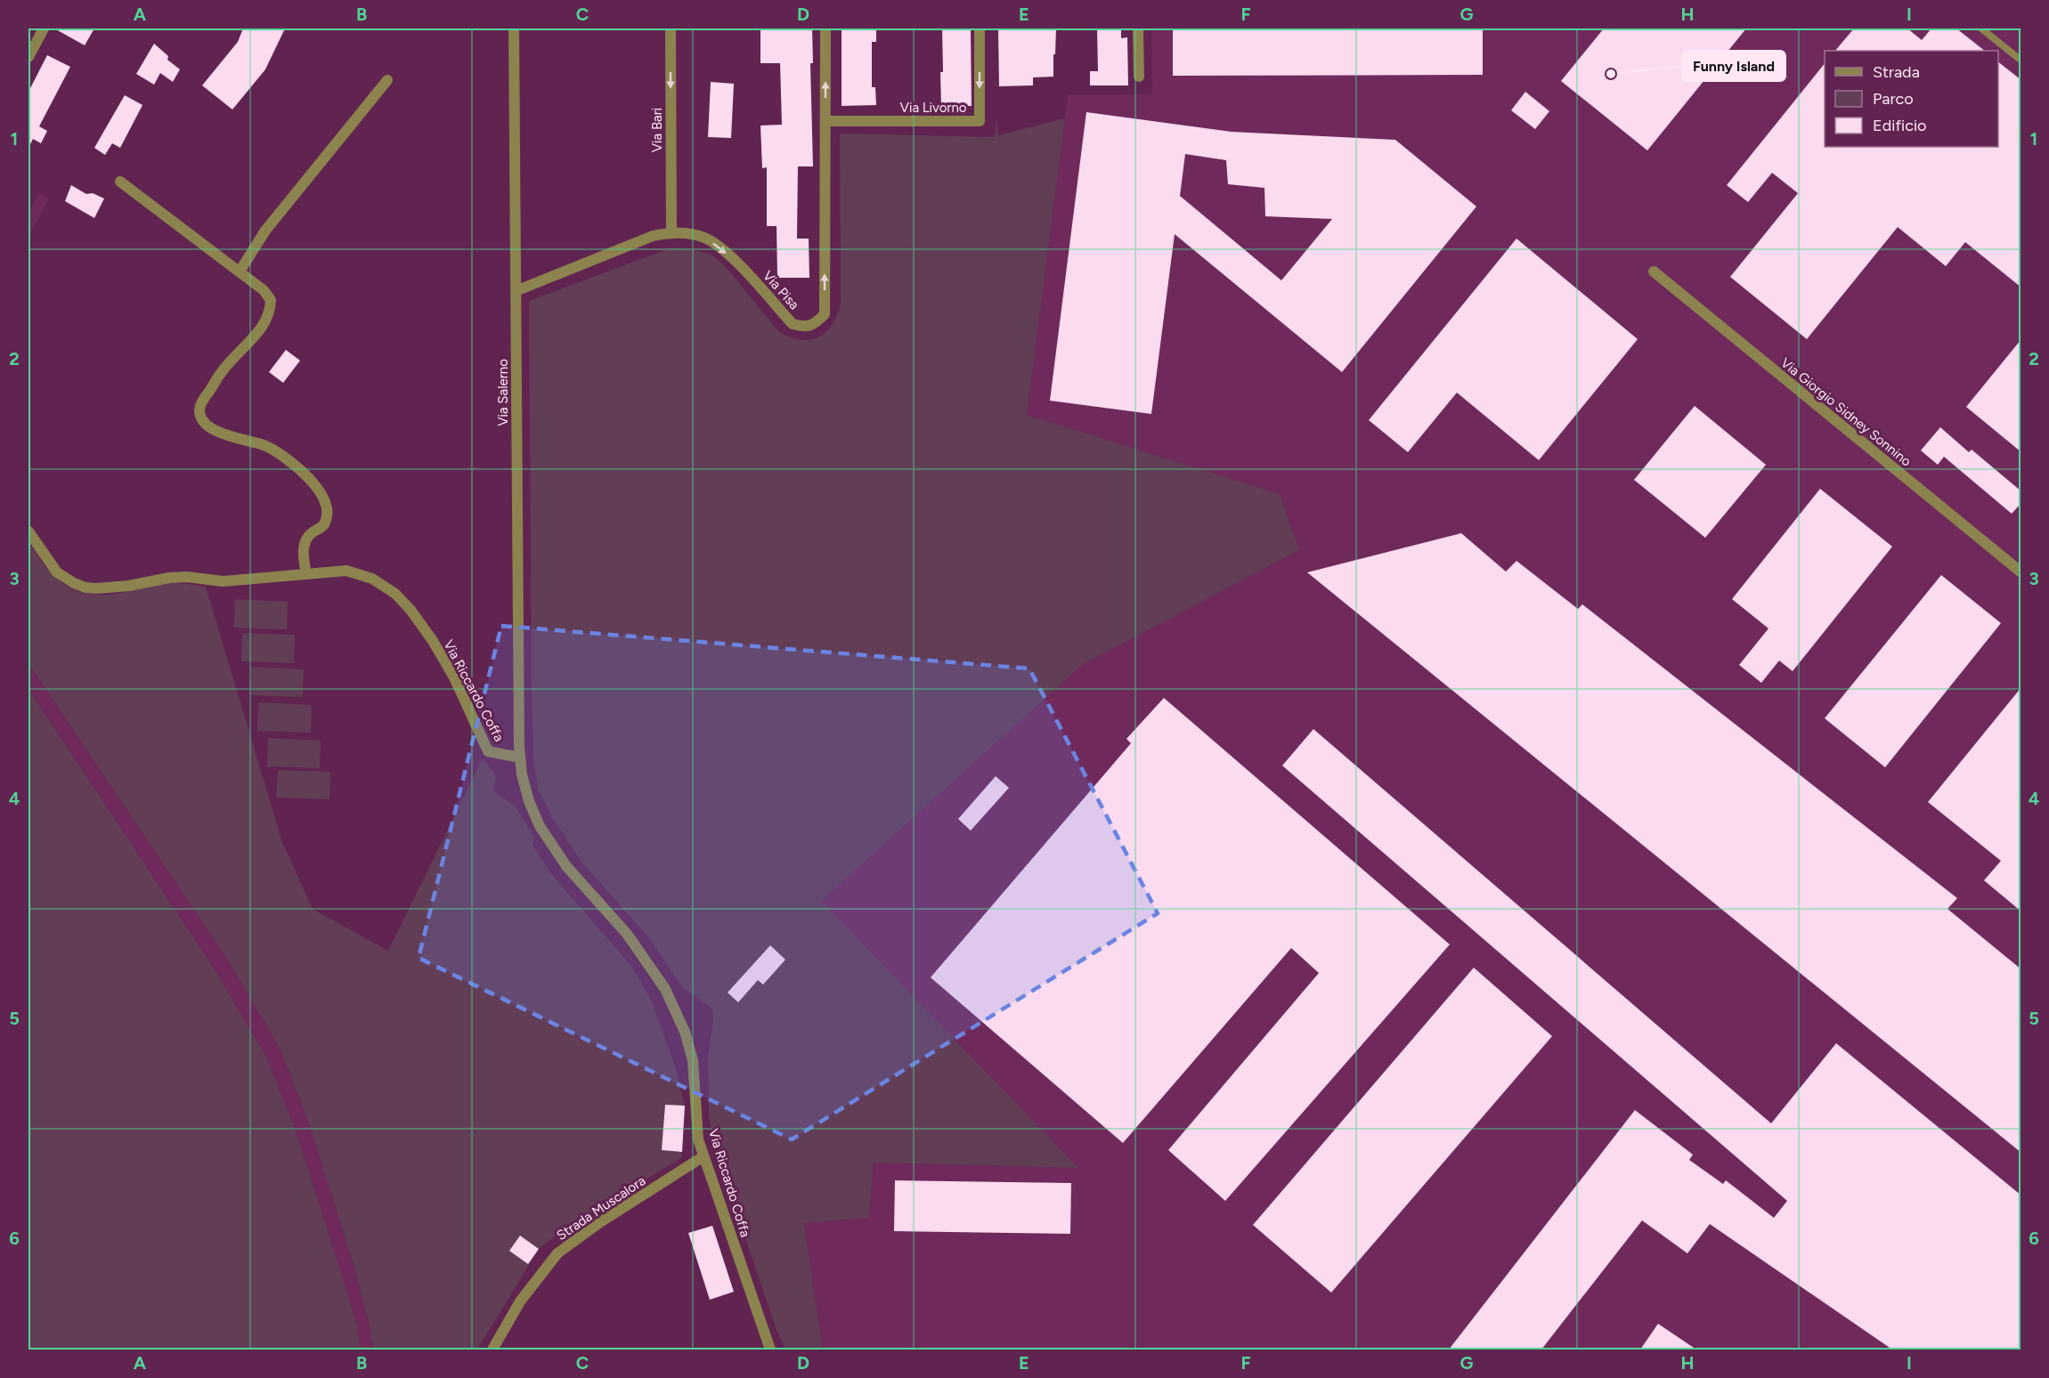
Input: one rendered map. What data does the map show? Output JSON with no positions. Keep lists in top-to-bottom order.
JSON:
{
  "streets": {
    "street": [
      "Via Livorno",
      "Via Bari",
      "Via Pisa",
      "Via Salerno",
      "Via Giorgio Sidney Sonnino",
      "Via Riccardo Coffa",
      "Strada Muscalora"
    ]
  },
  "crossings": [
    ["Via Livorno", "Via Pisa"],
    ["Via Bari", "Via Pisa"],
    ["Via Pisa", "Via Salerno"],
    ["Via Salerno", "Via Riccardo Coffa"],
    ["Via Riccardo Coffa", "Strada Muscalora"]
  ],
  "one_way": ["Via Bari"],
  "places": ["Funny Island"],
  "legend": ["Strada", "Parco", "Edificio"],
  "grid": {
    "columns": [
      "A",
      "B",
      "C",
      "D",
      "E",
      "F",
      "G",
      "H",
      "I"
    ],
    "rows": [
      "1",
      "2",
      "3",
      "4",
      "5",
      "6"
    ]
  }
}
